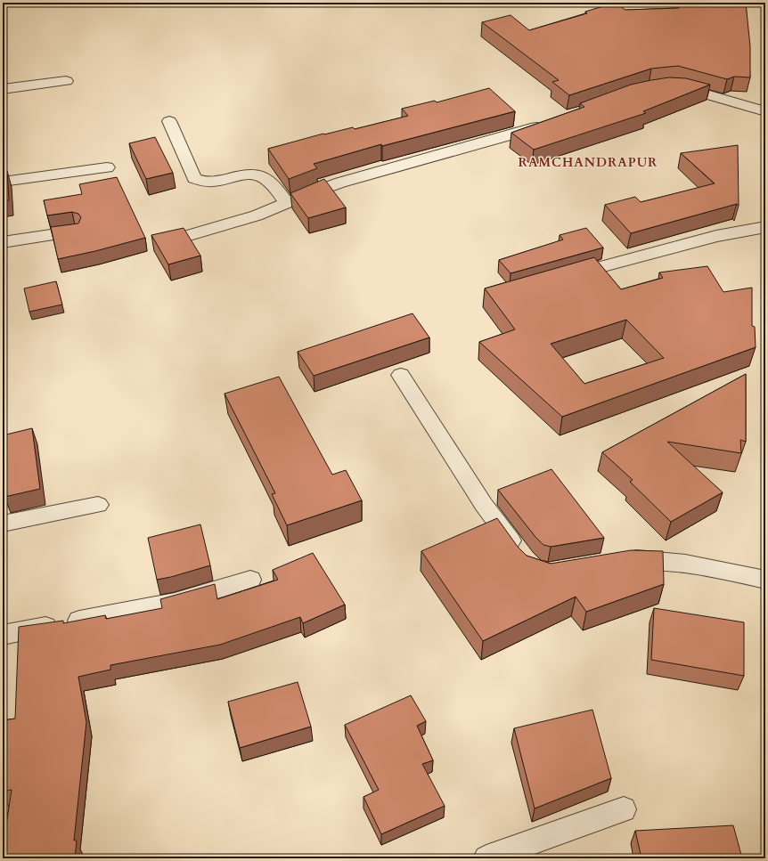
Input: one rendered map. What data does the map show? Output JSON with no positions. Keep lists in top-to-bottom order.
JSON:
{
  "districts": ["RAMCHANDRAPUR"]
}
